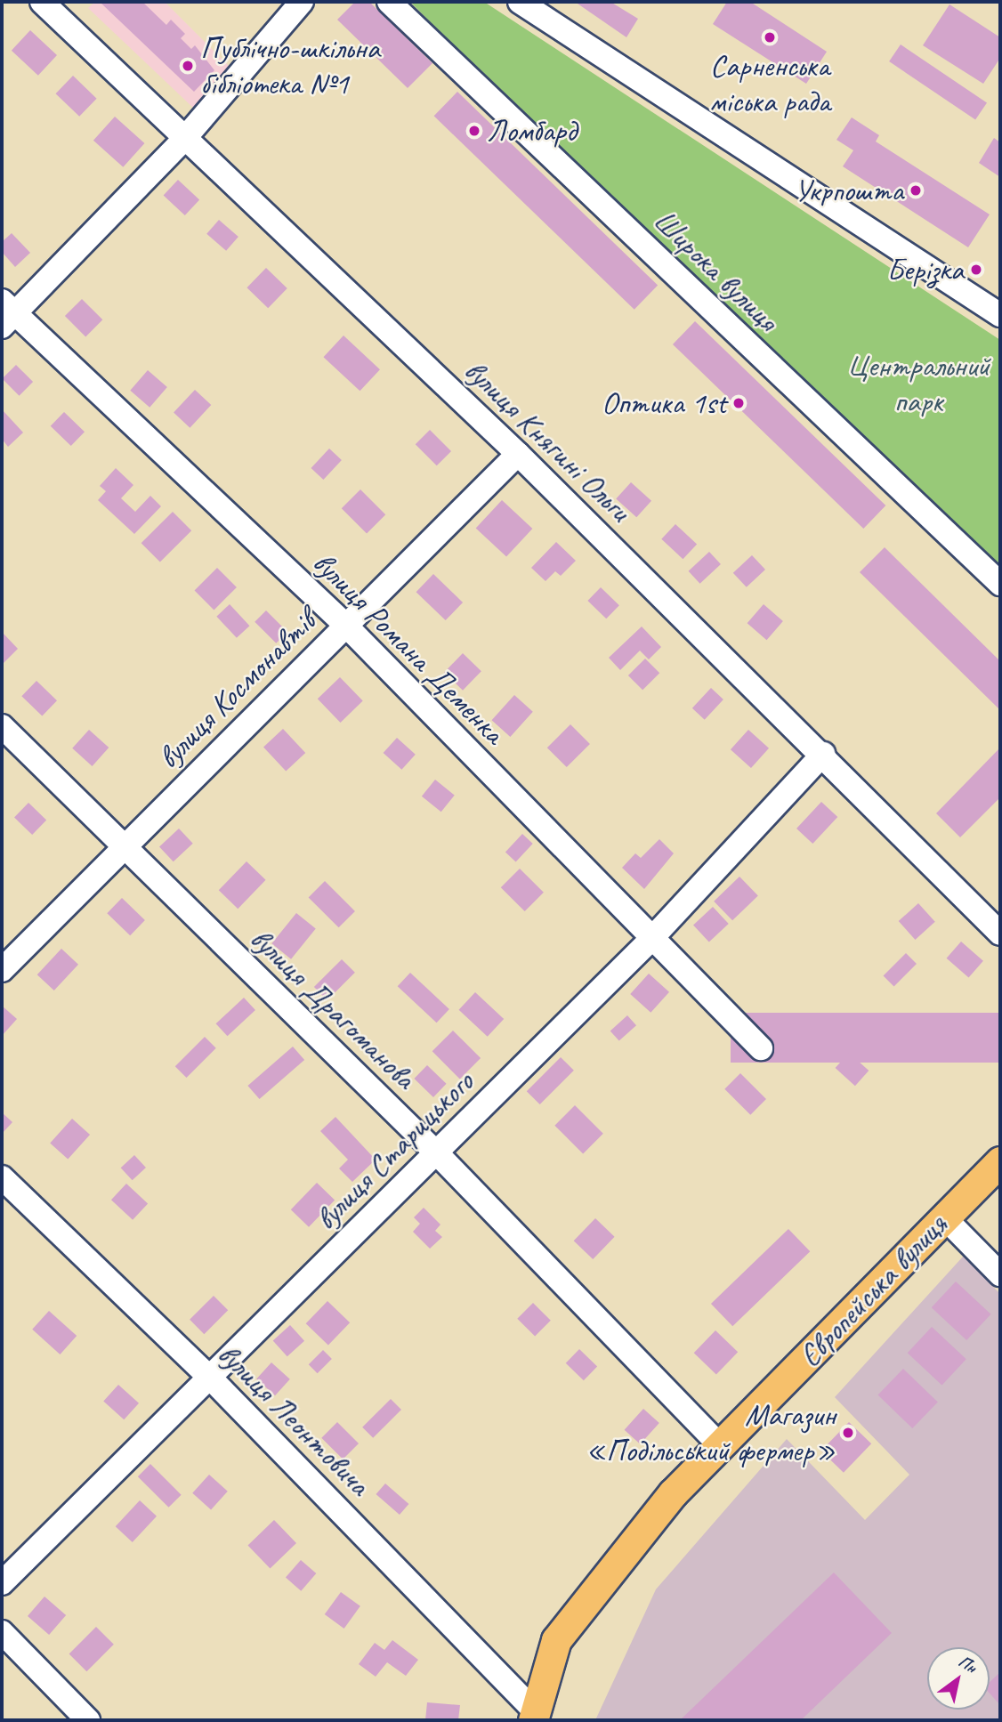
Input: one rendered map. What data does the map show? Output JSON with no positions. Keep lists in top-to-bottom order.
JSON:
{
  "streets": {
    "main road": ["Європейська вулиця"],
    "street": [
      "Широка вулиця",
      "вулиця Княгині Ольги",
      "вулиця Романа Деменка",
      "вулиця Космонавтів",
      "вулиця Драгоманова",
      "вулиця Старицького",
      "вулиця Леонтовича"
    ]
  },
  "crossings": [
    ["вулиця Княгині Ольги", "вулиця Космонавтів"],
    ["вулиця Княгині Ольги", "вулиця Старицького"],
    ["вулиця Романа Деменка", "вулиця Космонавтів"],
    ["вулиця Романа Деменка", "вулиця Старицького"],
    ["вулиця Космонавтів", "вулиця Драгоманова"],
    ["вулиця Драгоманова", "вулиця Старицького"],
    ["вулиця Драгоманова", "Європейська вулиця"],
    ["вулиця Старицького", "вулиця Леонтовича"],
    ["Європейська вулиця", "вулиця Леонтовича"]
  ],
  "parks": ["Центральний парк"],
  "places": [
    "Сарненська міська рада",
    "Публічно-шкільна бібліотека №1",
    "Ломбард",
    "Укрпошта",
    "Берізка",
    "Оптика 1st",
    "Магазин «Подільський фермер»"
  ],
  "north": "top right"
}
